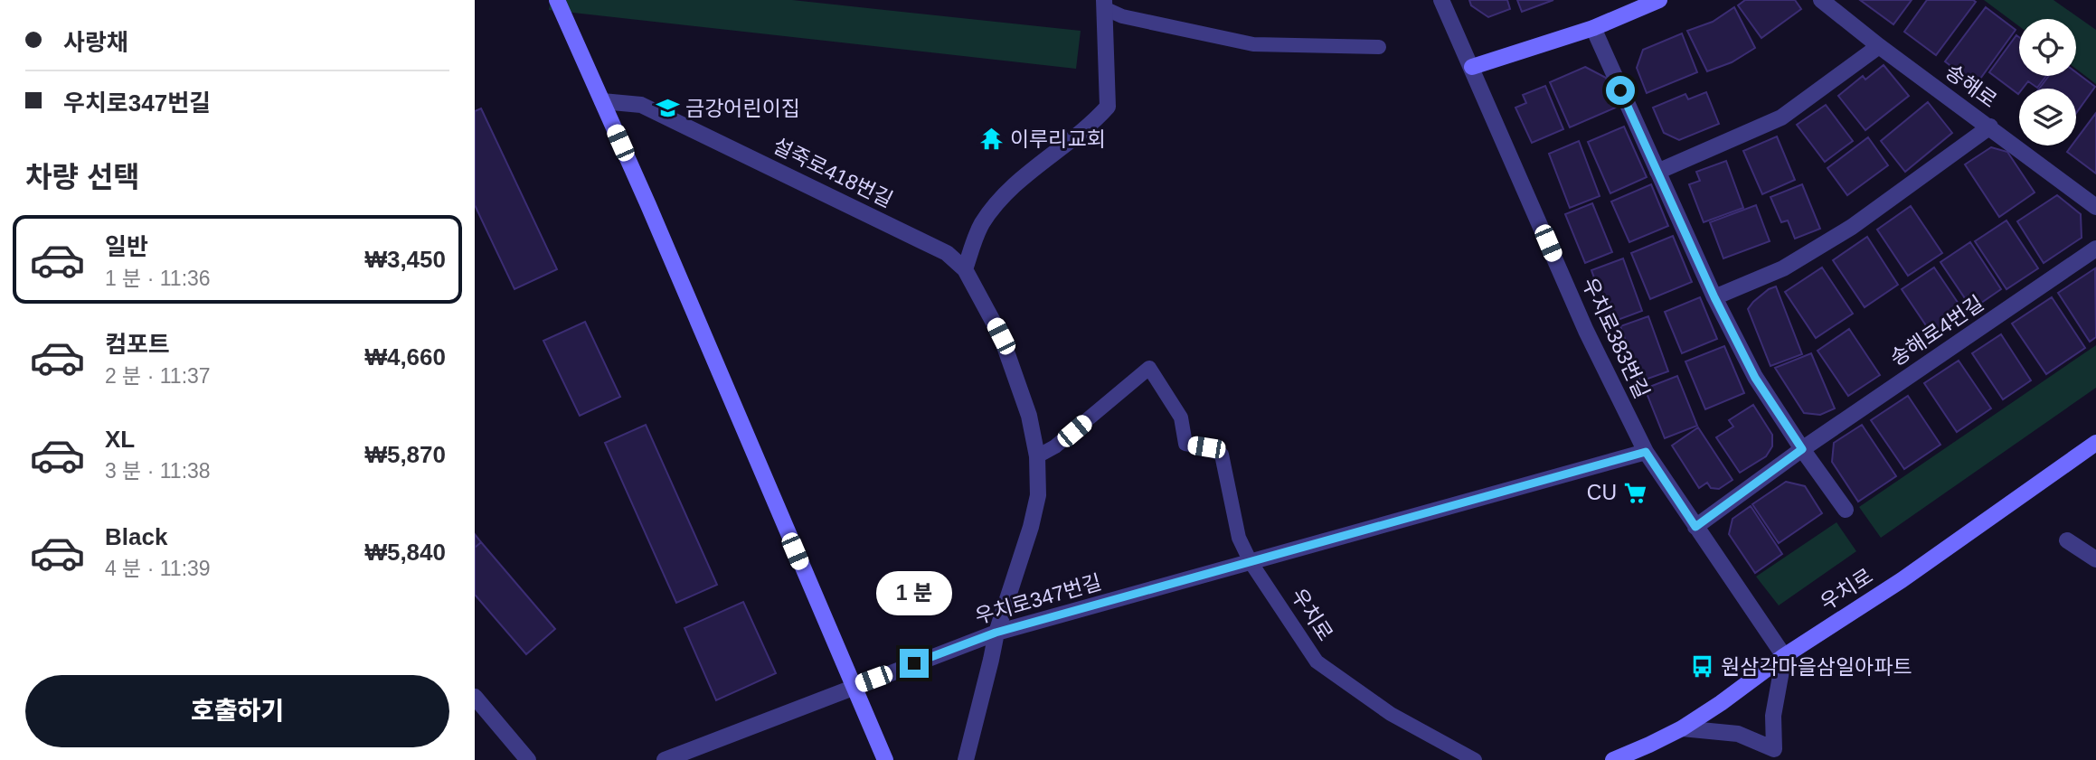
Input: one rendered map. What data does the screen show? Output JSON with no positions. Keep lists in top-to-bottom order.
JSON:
{
  "streets": {
    "street": [
      "송해로",
      "설죽로418번길",
      "송해로4번길",
      "우치로383번길",
      "우치로",
      "우치로347번길"
    ]
  },
  "crossings": [
    ["송해로4번길", "우치로383번길"],
    ["우치로383번길", "우치로"],
    ["우치로", "우치로347번길"]
  ],
  "places": {
    "school or university": ["금강어린이집"],
    "temple": ["이루리교회"],
    "supermarket": ["CU"],
    "bus stop": ["원삼각마을삼일아파트"]
  },
  "page": {
    "banner": ["사랑채", "우치로347번길"],
    "heading": "차량 선택",
    "list": [
      {
        "name": "일반",
        "note": "1 분 · 11:36",
        "value": "₩3,450"
      },
      {
        "name": "컴포트",
        "note": "2 분 · 11:37",
        "value": "₩4,660"
      },
      {
        "name": "XL",
        "note": "3 분 · 11:38",
        "value": "₩5,870"
      },
      {
        "name": "Black",
        "note": "4 분 · 11:39",
        "value": "₩5,840"
      }
    ],
    "bubble": "1 분",
    "buttons": "호출하기"
  }
}
